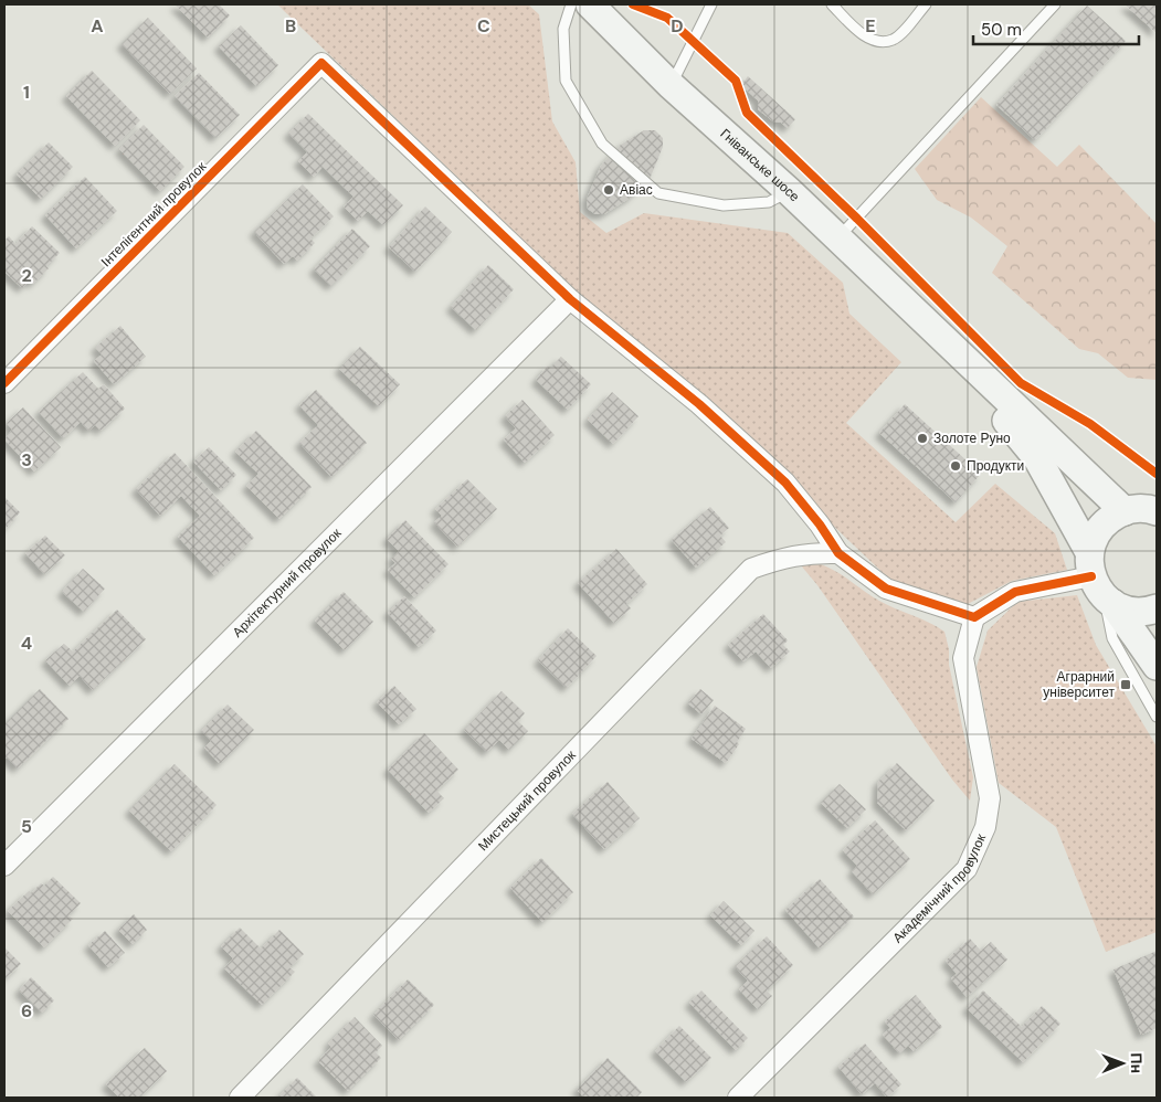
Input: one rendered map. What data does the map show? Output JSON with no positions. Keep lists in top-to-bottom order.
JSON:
{
  "streets": {
    "main road": ["Гніванське шосе"],
    "street": [
      "Інтелігентний провулок",
      "Архітектурний провулок",
      "Мистецький провулок",
      "Академічний провулок"
    ]
  },
  "crossings": [
    ["Інтелігентний провулок", "Архітектурний провулок"]
  ],
  "places": {
    "other": ["Авіас", "Золоте Руно", "Продукти"],
    "transit": ["Аграрний університет"]
  },
  "scale_bar": "50 m",
  "north": "right",
  "grid": {
    "columns": [
      "A",
      "B",
      "C",
      "D",
      "E"
    ],
    "rows": [
      "1",
      "2",
      "3",
      "4",
      "5",
      "6"
    ]
  }
}
